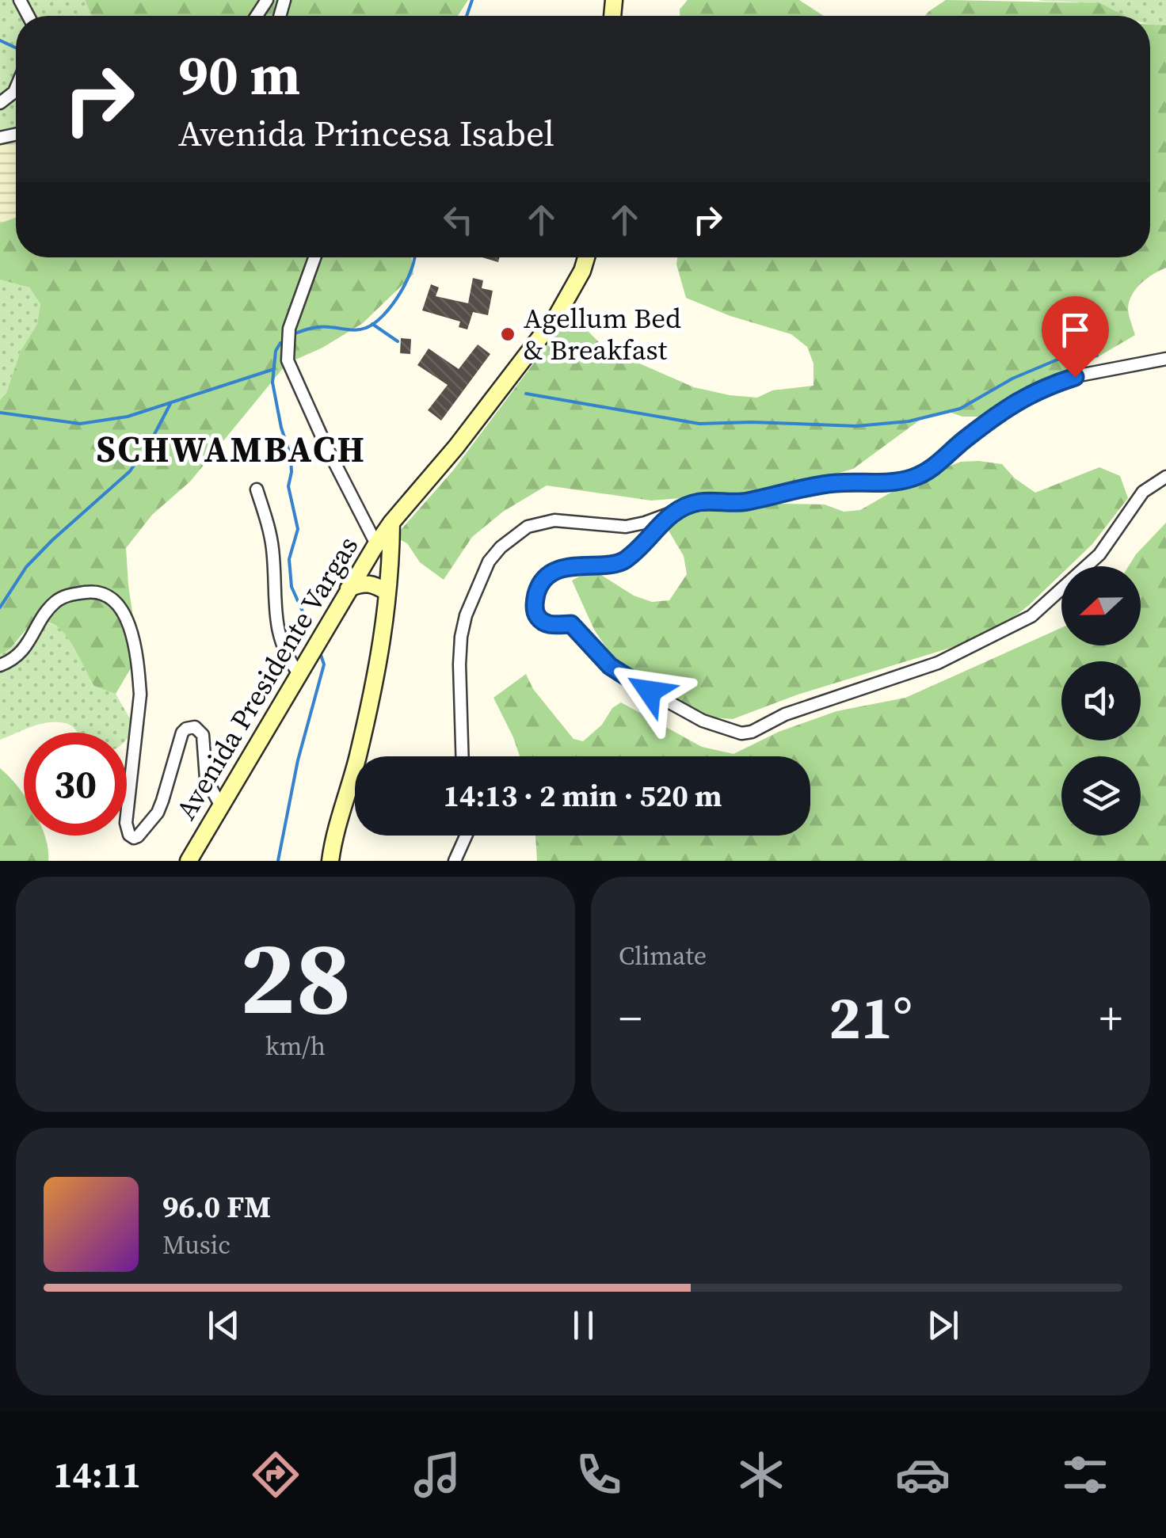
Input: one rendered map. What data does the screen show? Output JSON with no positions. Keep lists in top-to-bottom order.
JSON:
{
  "streets": {
    "main road": ["Avenida Presidente Vargas"]
  },
  "districts": ["SCHWAMBACH"],
  "places": ["Agellum Bed & Breakfast"],
  "north": "left",
  "page": {
    "turn": ["90 m", "Avenida Princesa Isabel"],
    "limit": "30",
    "trip": "14:13 · 2 min · 520 m",
    "tile": [
      ["28", "km/h"],
      "Climate"
    ],
    "heat": ["−", "21°", "+"],
    "song": ["96.0 FM", "Music"],
    "tabs": "14:11"
  }
}
